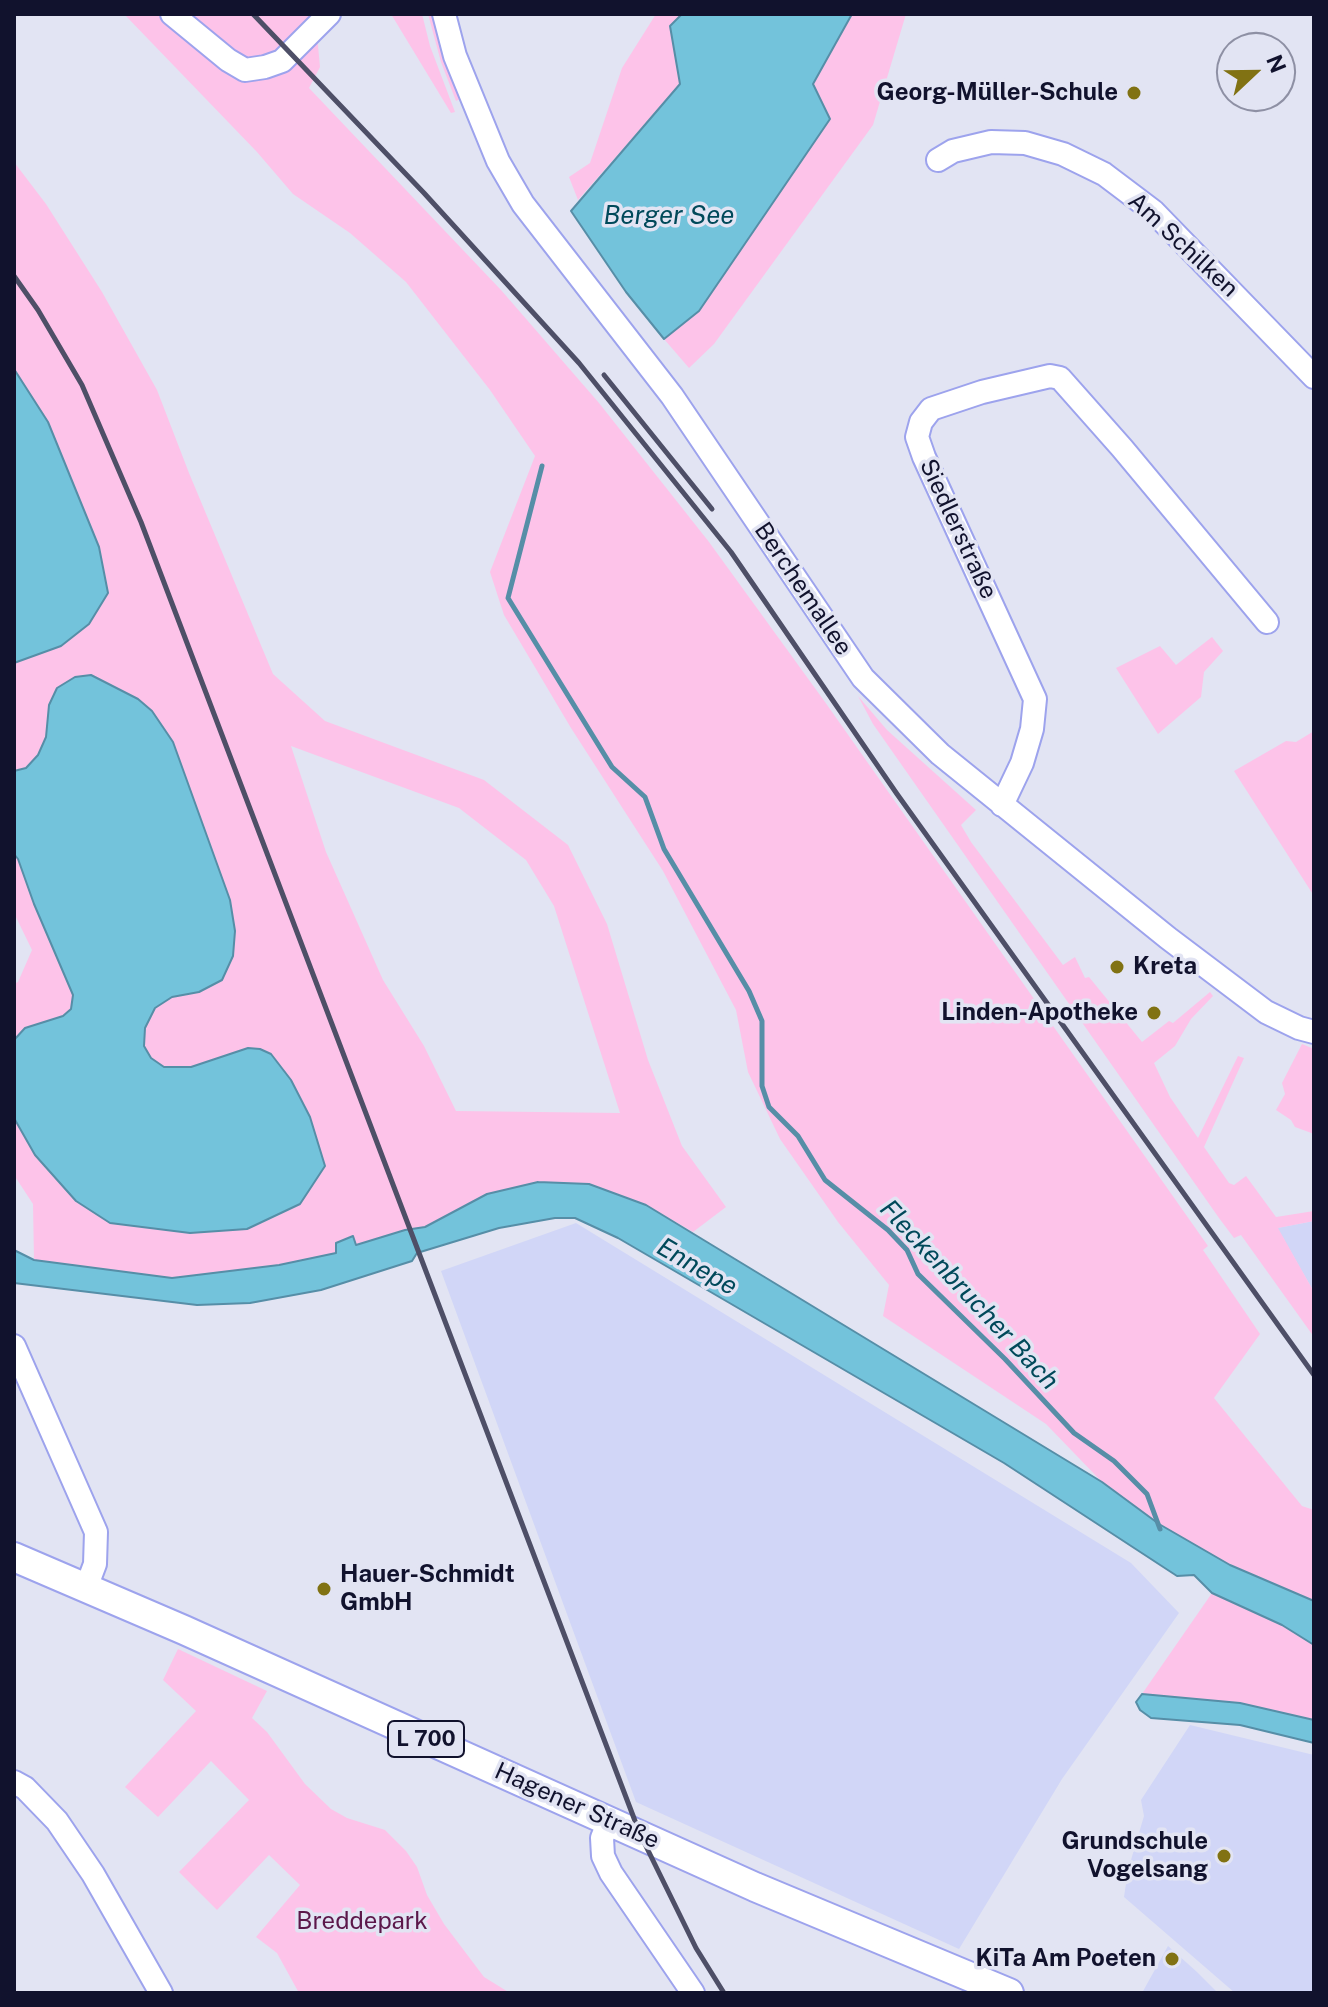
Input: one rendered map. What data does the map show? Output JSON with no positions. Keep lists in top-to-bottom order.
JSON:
{
  "streets": {
    "main road": ["L 700", "Hagener Straße"],
    "street": ["Am Schilken", "Siedlerstraße", "Berchemallee"]
  },
  "crossings": [
    ["Siedlerstraße", "Berchemallee"]
  ],
  "water": ["Berger See", "Ennepe", "Fleckenbrucher Bach"],
  "parks": ["Breddepark"],
  "places": [
    "Georg-Müller-Schule",
    "Kreta",
    "Linden-Apotheke",
    "Hauer-Schmidt GmbH",
    "Grundschule Vogelsang",
    "KiTa Am Poeten"
  ],
  "north": "right"
}
